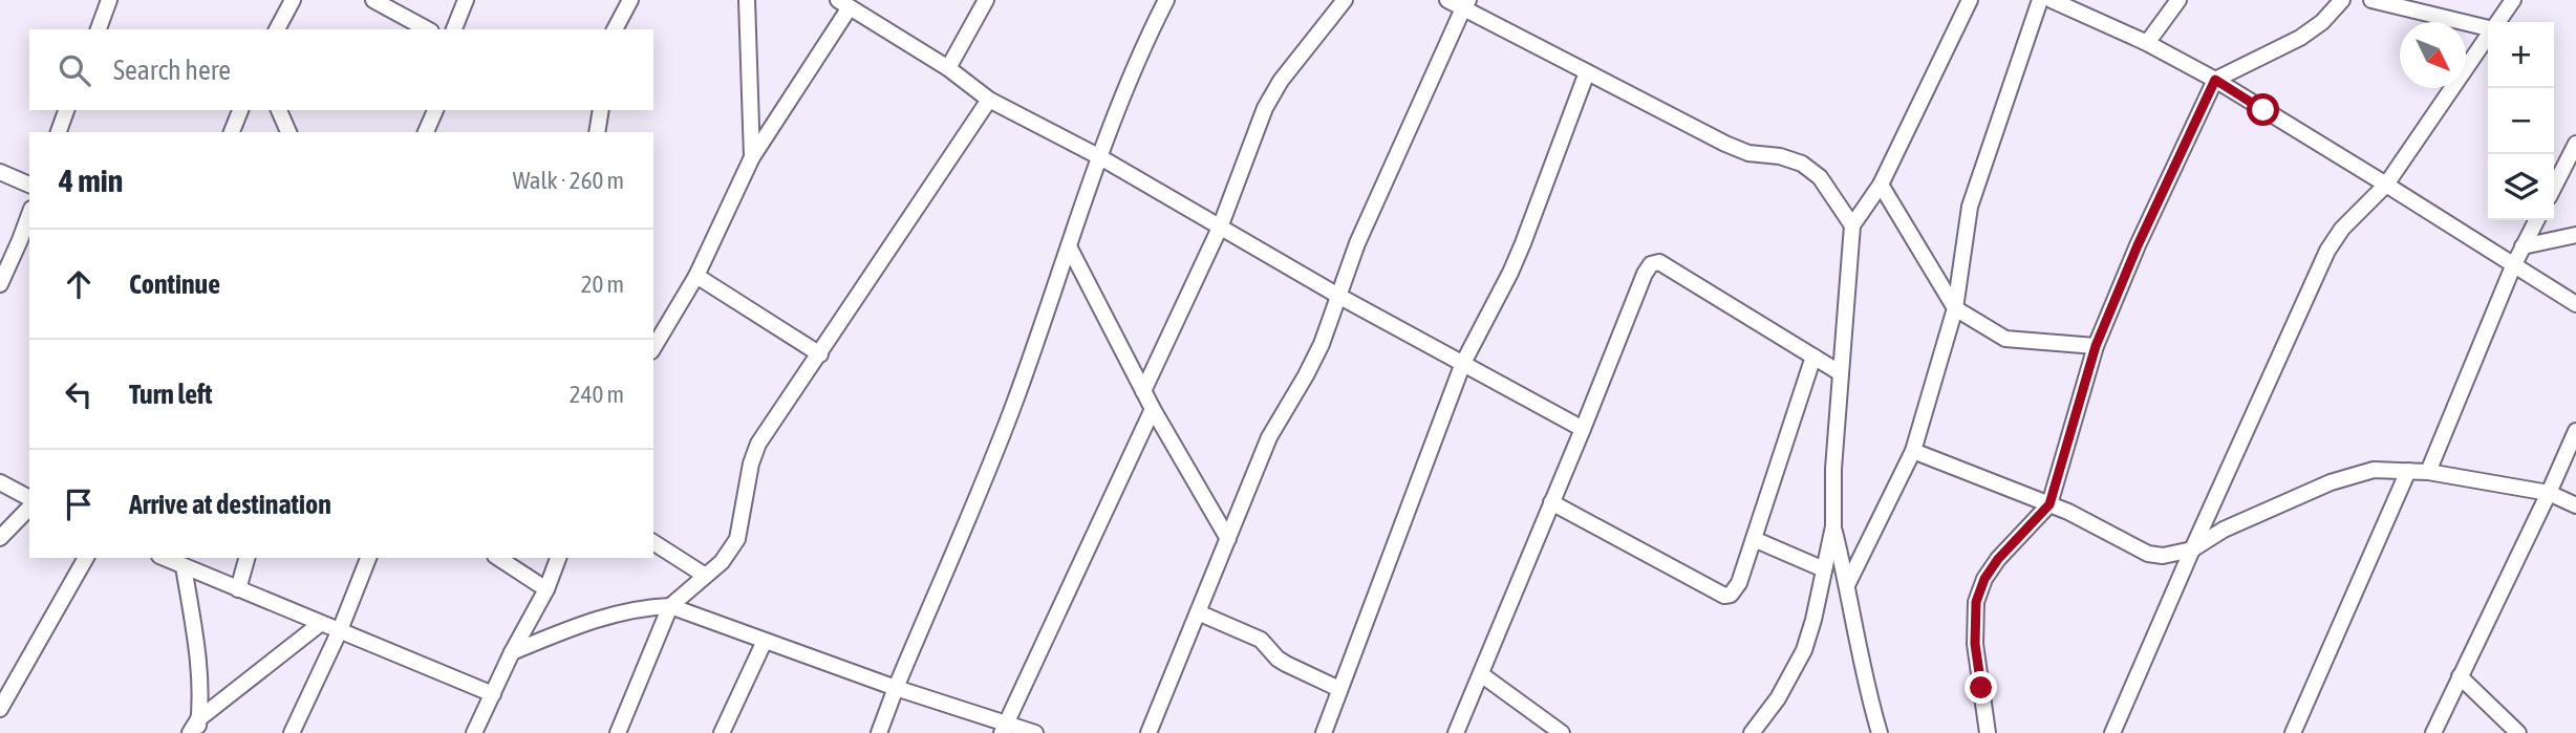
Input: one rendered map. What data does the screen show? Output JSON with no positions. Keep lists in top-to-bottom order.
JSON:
{
  "north": "bottom right",
  "page": {
    "map_buttons": ["+", "−"],
    "search": "Search here",
    "heading": ["4 min", "Walk · 260 m"],
    "list": [
      ["Continue", "20 m"],
      ["Turn left", "240 m"],
      "Arrive at destination"
    ]
  }
}
